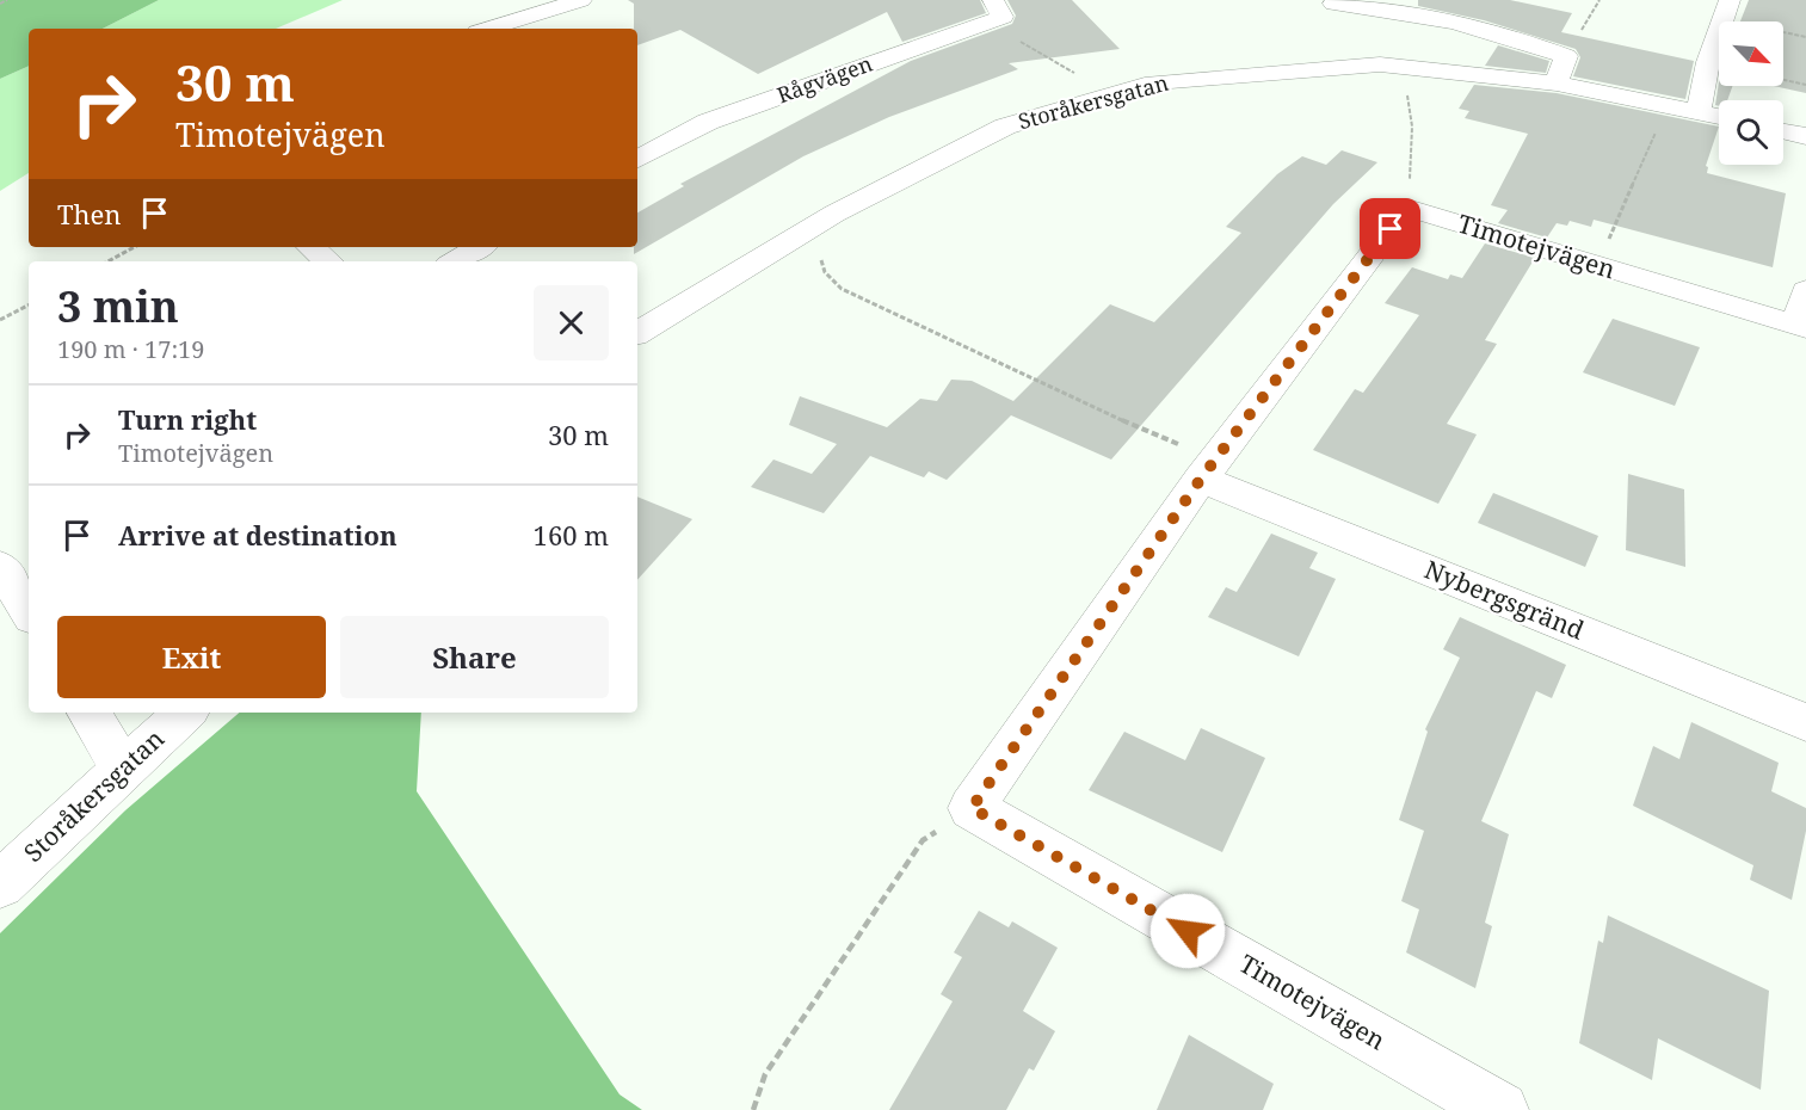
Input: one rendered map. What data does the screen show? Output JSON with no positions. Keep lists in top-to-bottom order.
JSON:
{
  "streets": {
    "street": [
      "Rågvägen",
      "Storåkersgatan",
      "Timotejvägen",
      "Nybergsgränd"
    ]
  },
  "north": "bottom right",
  "page": {
    "turn": ["30 m", "Timotejvägen"],
    "then": "Then",
    "heading": ["3 min", "190 m · 17:19"],
    "list": [
      {
        "name": "Turn right",
        "note": "Timotejvägen",
        "value": "30 m"
      },
      {
        "name": "Arrive at destination",
        "value": "160 m"
      }
    ],
    "buttons": ["Exit", "Share"]
  }
}
